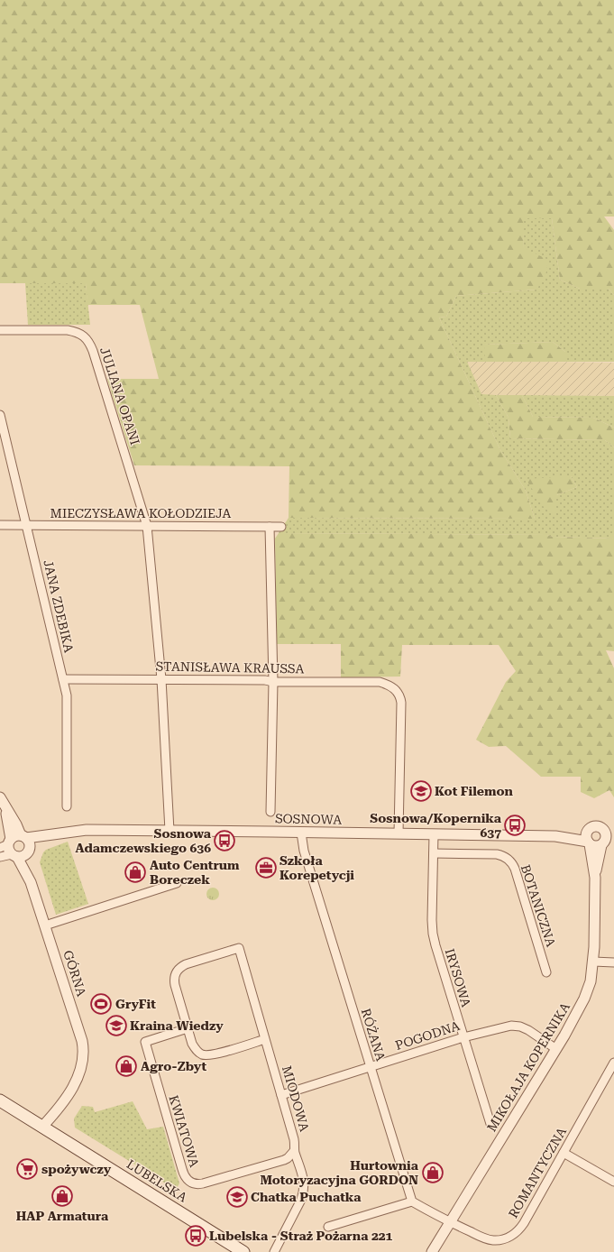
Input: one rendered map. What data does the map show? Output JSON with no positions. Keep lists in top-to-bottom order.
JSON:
{
  "streets": {
    "main road": ["LUBELSKA"],
    "street": [
      "JULIANA OPANI",
      "MIECZYSŁAWA KOŁODZIEJA",
      "JANA ZDEBIKA",
      "STANISŁAWA KRAUSSA",
      "SOSNOWA",
      "BOTANICZNA",
      "GÓRNA",
      "IRYSOWA",
      "RÓŻANA",
      "POGODNA",
      "MIKOŁAJA KOPERNIKA",
      "MIODOWA",
      "KWIATOWA",
      "ROMANTYCZNA"
    ]
  },
  "crossings": [
    ["JULIANA OPANI", "MIECZYSŁAWA KOŁODZIEJA"],
    ["JULIANA OPANI", "STANISŁAWA KRAUSSA"],
    ["JULIANA OPANI", "SOSNOWA"],
    ["MIECZYSŁAWA KOŁODZIEJA", "JANA ZDEBIKA"],
    ["JANA ZDEBIKA", "STANISŁAWA KRAUSSA"],
    ["STANISŁAWA KRAUSSA", "SOSNOWA"],
    ["SOSNOWA", "GÓRNA"],
    ["SOSNOWA", "IRYSOWA"],
    ["SOSNOWA", "RÓŻANA"],
    ["SOSNOWA", "MIKOŁAJA KOPERNIKA"],
    ["BOTANICZNA", "IRYSOWA"],
    ["GÓRNA", "LUBELSKA"],
    ["IRYSOWA", "POGODNA"],
    ["RÓŻANA", "POGODNA"],
    ["POGODNA", "MIKOŁAJA KOPERNIKA"],
    ["POGODNA", "MIODOWA"],
    ["MIKOŁAJA KOPERNIKA", "ROMANTYCZNA"],
    ["MIODOWA", "KWIATOWA"]
  ],
  "places": {
    "school or university": ["Kot Filemon", "Kraina Wiedzy", "Chatka Puchatka"],
    "bus stop": ["Sosnowa/Kopernika 637", "Sosnowa Adamczewskiego 636", "Lubelska - Straż Pożarna 221"],
    "office": ["Szkoła Korepetycji"],
    "shop": [
      "Auto Centrum Boreczek",
      "Agro-Zbyt",
      "Hurtownia Motoryzacyjna GORDON",
      "HAP Armatura"
    ],
    "sports": ["GryFit"],
    "supermarket": ["spożywczy"]
  }
}
